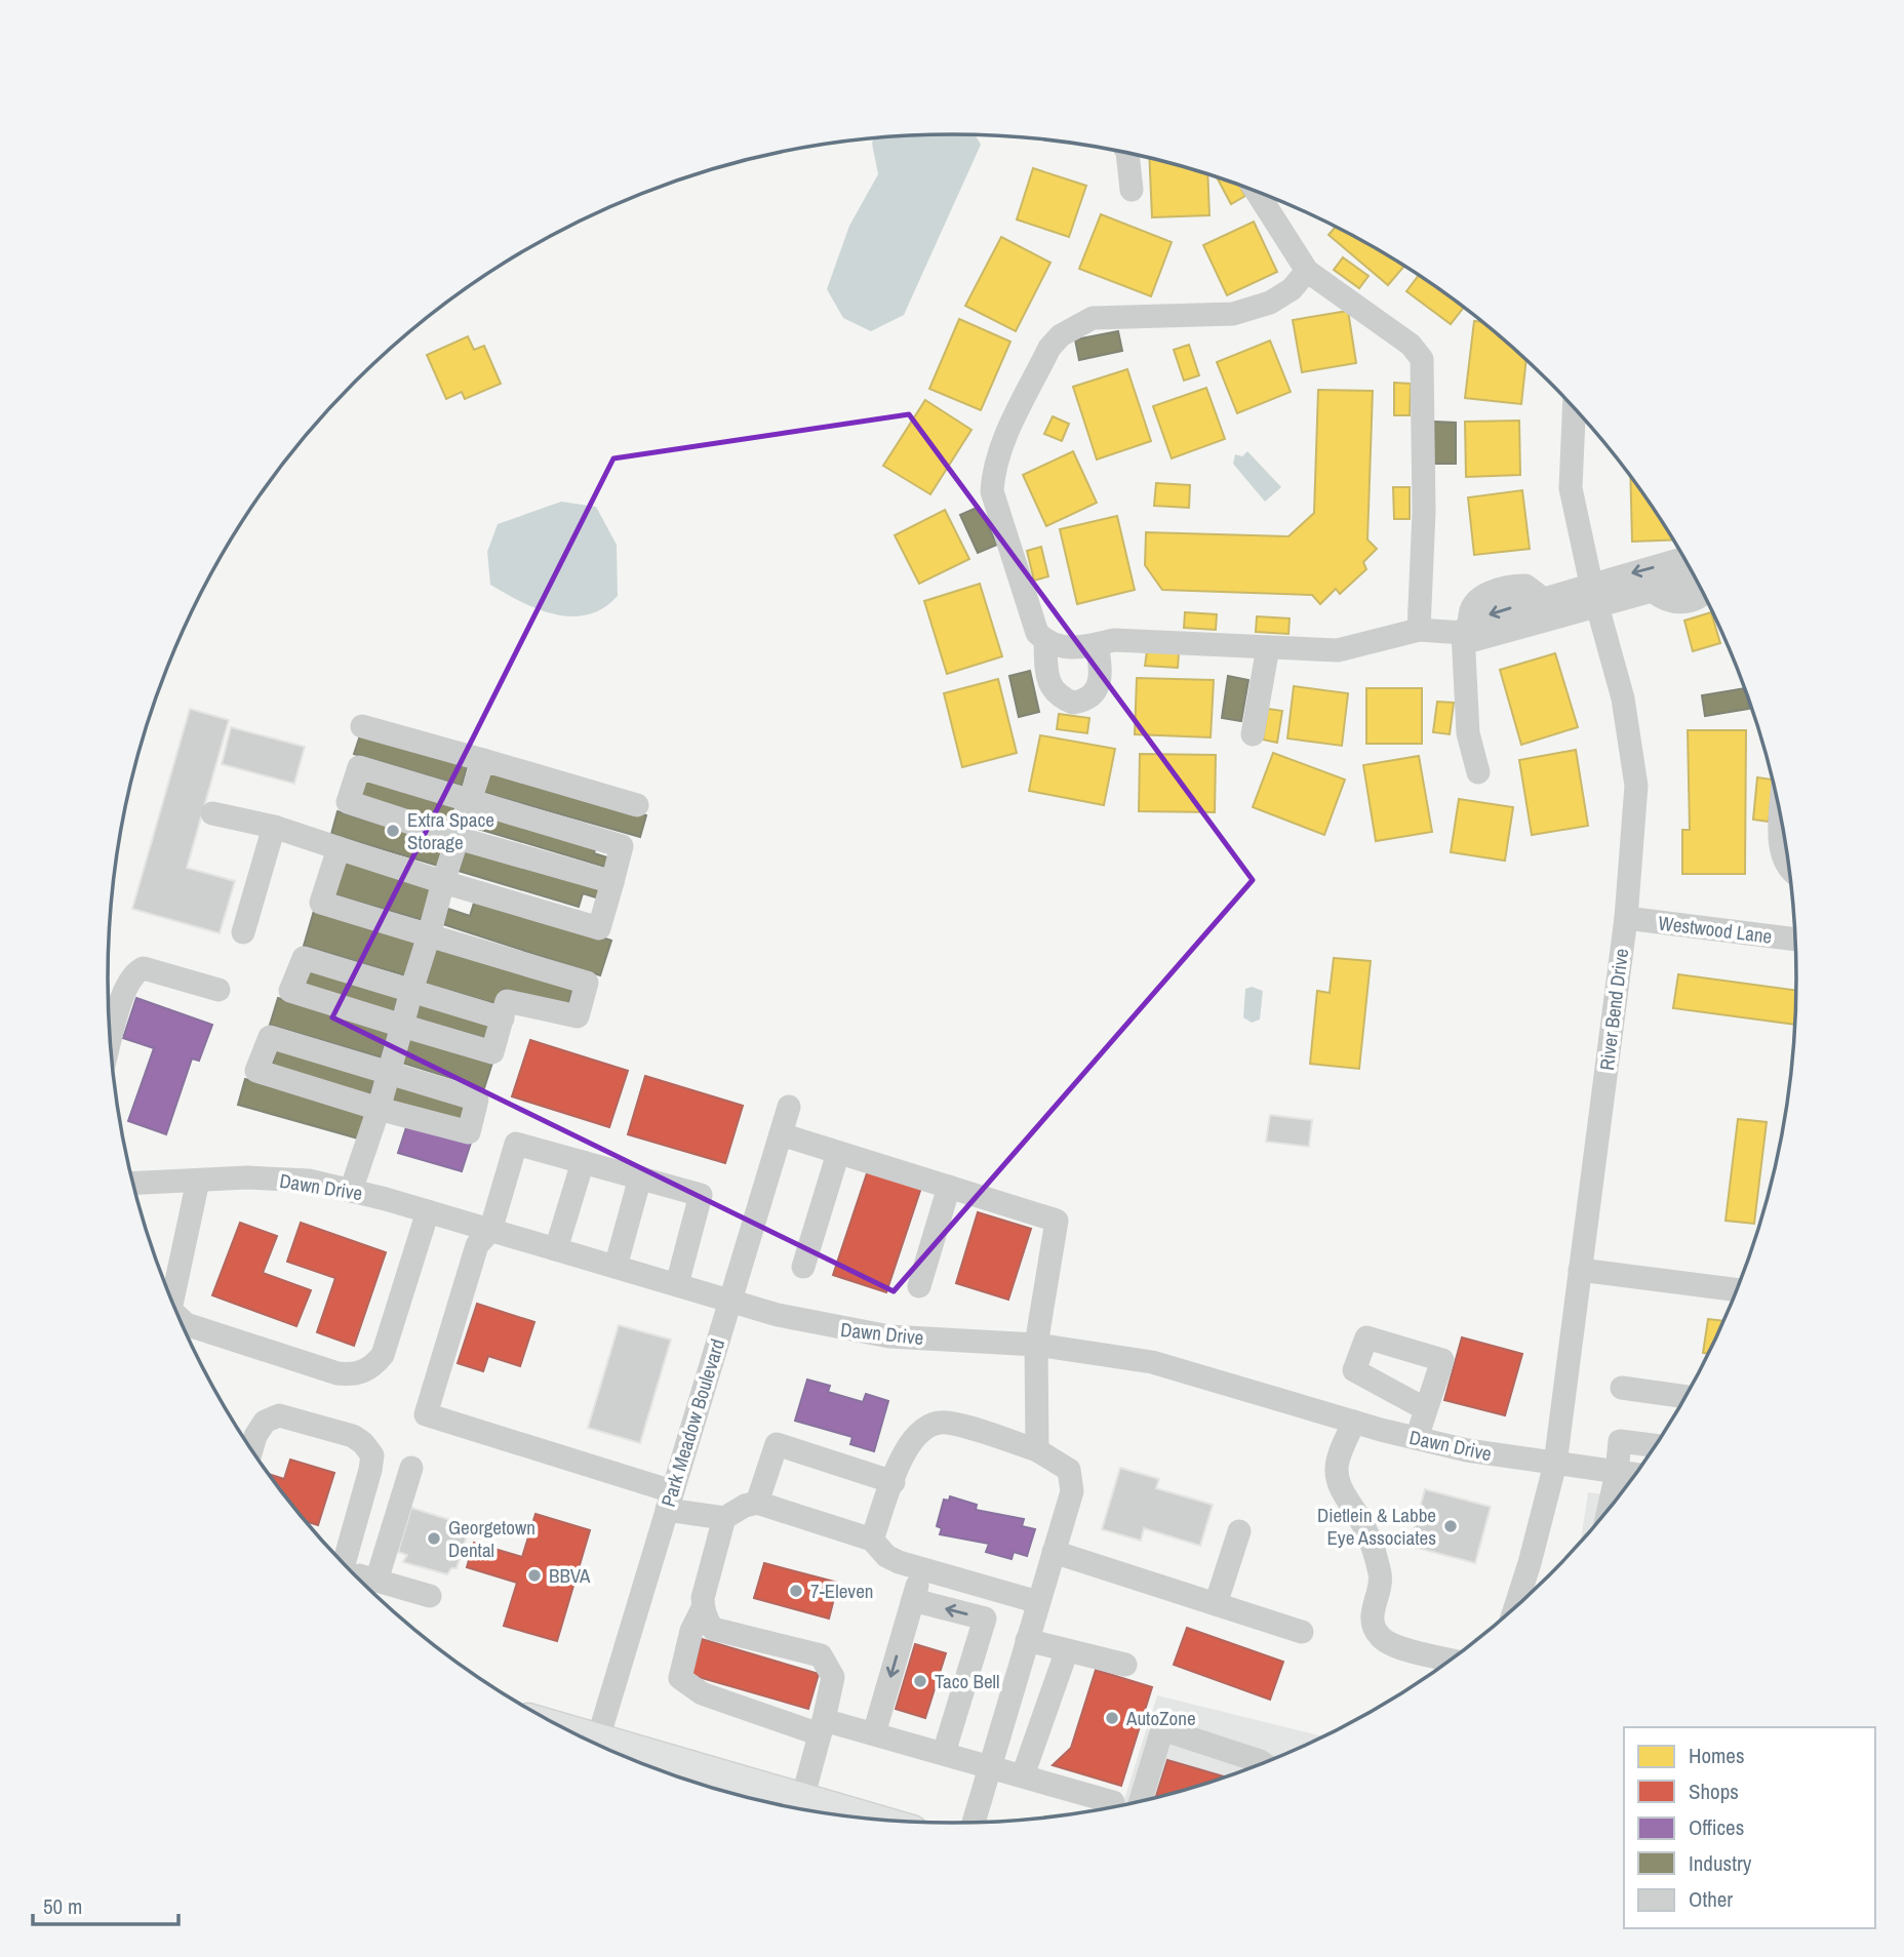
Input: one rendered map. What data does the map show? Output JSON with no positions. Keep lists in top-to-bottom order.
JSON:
{
  "streets": {
    "street": [
      "Westwood Lane",
      "River Bend Drive",
      "Dawn Drive",
      "Park Meadow Boulevard"
    ]
  },
  "crossings": [
    ["Westwood Lane", "River Bend Drive"],
    ["River Bend Drive", "Dawn Drive"],
    ["Dawn Drive", "Park Meadow Boulevard"]
  ],
  "places": [
    "Extra Space Storage",
    "Dietlein & Labbe Eye Associates",
    "Georgetown Dental",
    "BBVA",
    "7-Eleven",
    "Taco Bell",
    "AutoZone"
  ],
  "legend": [
    "Homes",
    "Shops",
    "Offices",
    "Industry",
    "Other"
  ],
  "scale_bar": "50 m"
}
